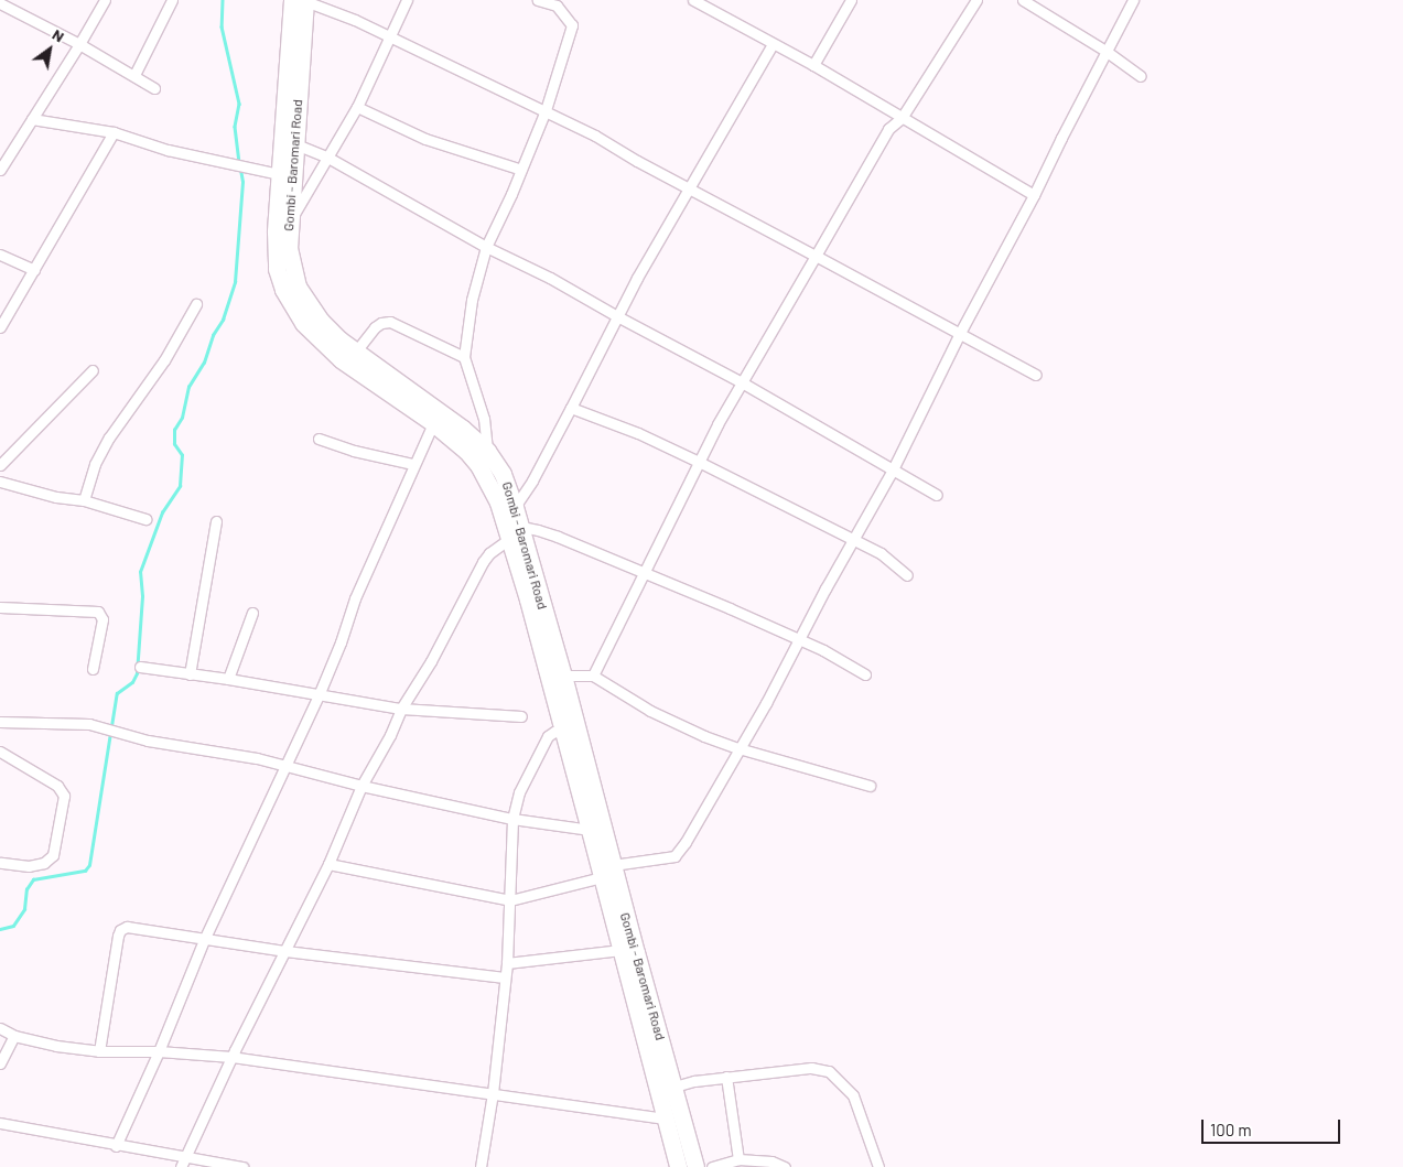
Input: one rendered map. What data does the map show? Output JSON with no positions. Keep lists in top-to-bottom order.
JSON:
{
  "streets": {
    "main road": ["Gombi - Baromari Road"]
  },
  "scale_bar": "100 m",
  "north": "top right"
}
